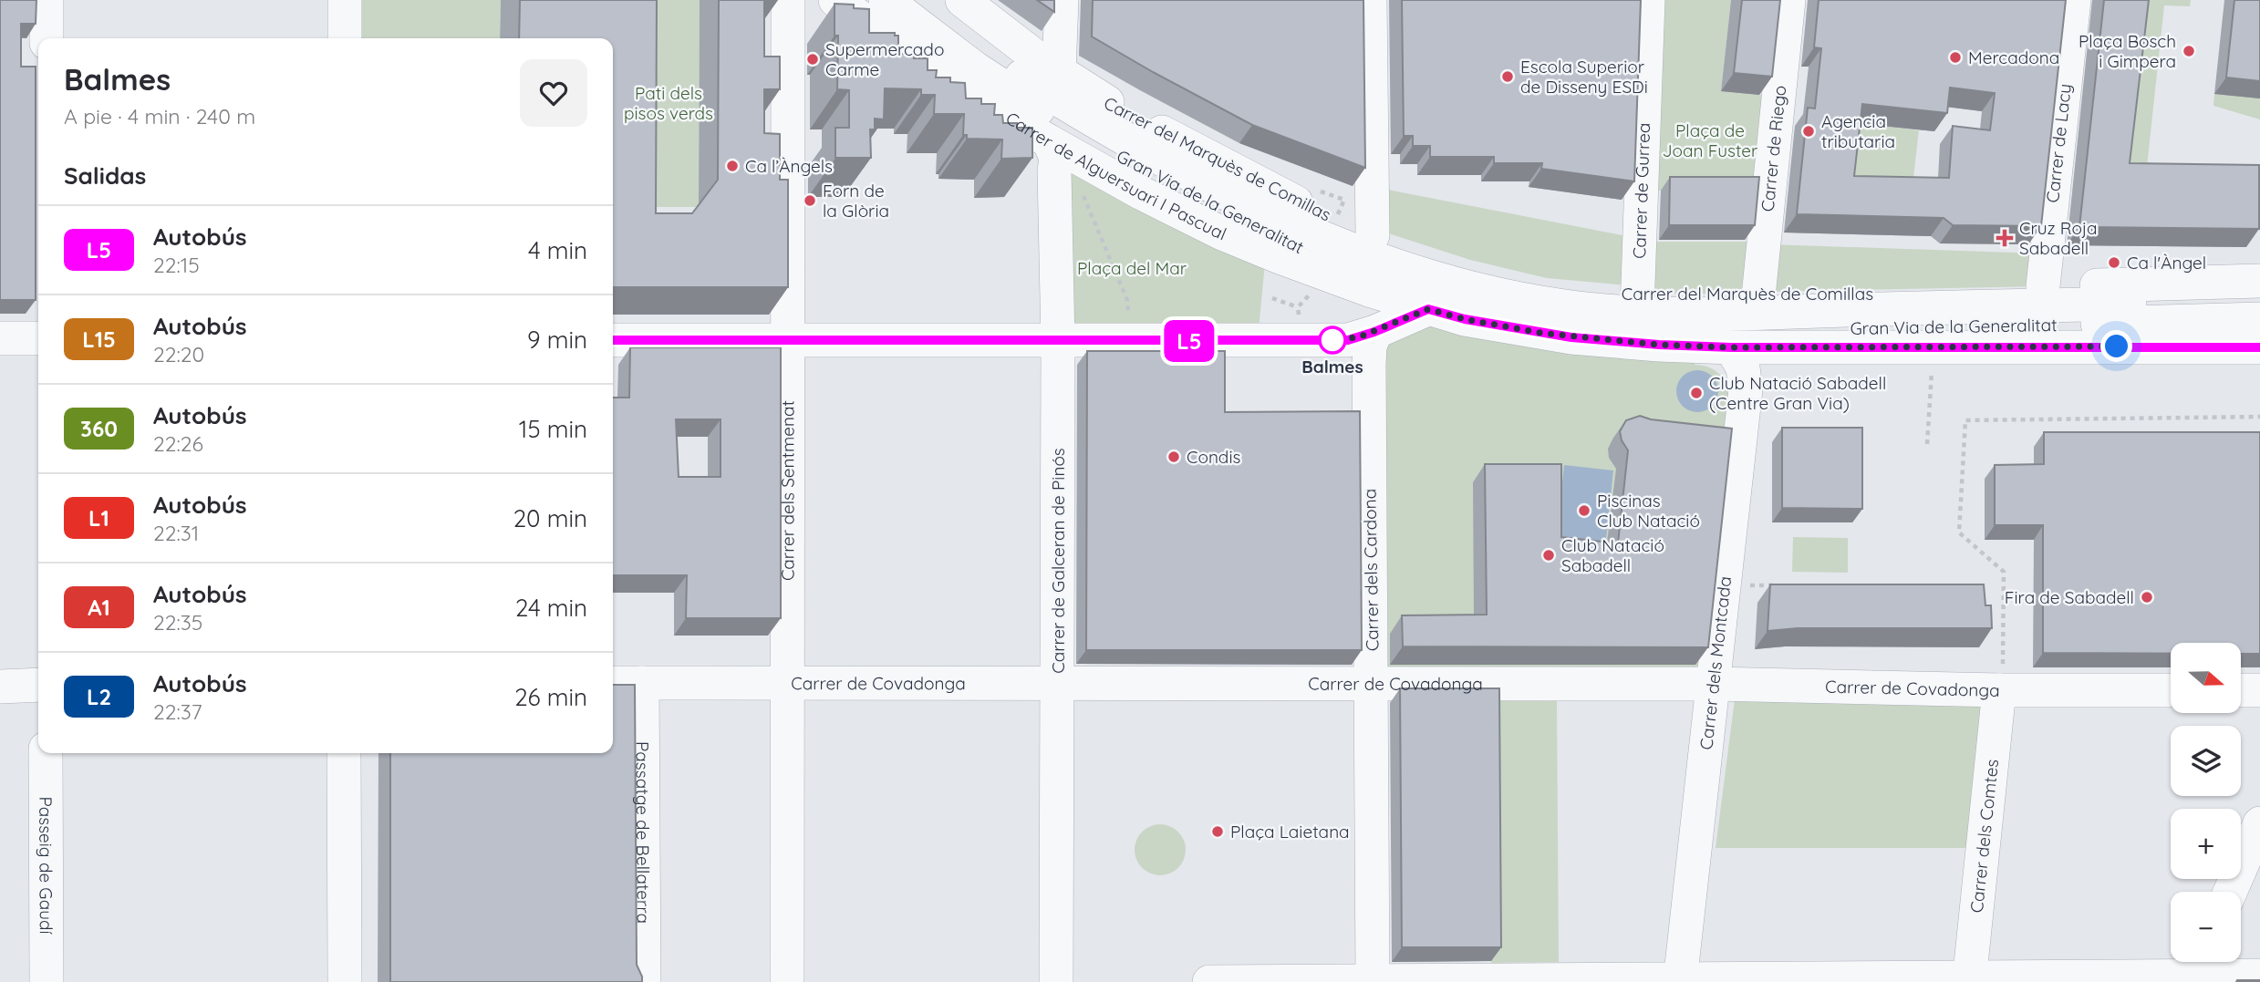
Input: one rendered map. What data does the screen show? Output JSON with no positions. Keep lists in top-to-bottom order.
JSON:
{
  "streets": {
    "street": [
      "Carrer de Lacy",
      "Carrer de Riego",
      "Carrer del Marquès de Comillas",
      "Carrer de Alguersuari I Pascual",
      "Carrer de Gurrea",
      "Gran Via de la Generalitat",
      "Carrer dels Sentmenat",
      "Carrer de Galceran de Pinós",
      "Carrer dels Cardona",
      "Carrer dels Montcada",
      "Carrer de Covadonga",
      "Passatge de Bellaterra",
      "Carrer dels Comtes",
      "Passeig de Gaudí"
    ]
  },
  "crossings": [
    ["Carrer de Lacy", "Carrer del Marquès de Comillas"],
    ["Carrer de Riego", "Carrer del Marquès de Comillas"],
    ["Carrer del Marquès de Comillas", "Carrer de Alguersuari I Pascual"],
    ["Carrer del Marquès de Comillas", "Carrer de Gurrea"],
    ["Carrer del Marquès de Comillas", "Gran Via de la Generalitat"],
    ["Carrer de Alguersuari I Pascual", "Carrer de Gurrea"],
    ["Carrer de Alguersuari I Pascual", "Gran Via de la Generalitat"],
    ["Carrer de Alguersuari I Pascual", "Carrer de Galceran de Pinós"],
    ["Carrer de Alguersuari I Pascual", "Carrer dels Montcada"],
    ["Carrer de Gurrea", "Gran Via de la Generalitat"],
    ["Gran Via de la Generalitat", "Carrer dels Montcada"],
    ["Carrer dels Sentmenat", "Carrer de Covadonga"],
    ["Carrer de Galceran de Pinós", "Carrer de Covadonga"],
    ["Carrer dels Cardona", "Carrer de Covadonga"],
    ["Carrer dels Montcada", "Carrer de Covadonga"],
    ["Carrer de Covadonga", "Passatge de Bellaterra"],
    ["Carrer de Covadonga", "Carrer dels Comtes"]
  ],
  "parks": ["Pati dels pisos verds", "Plaça de Joan Fuster", "Plaça del Mar"],
  "places": {
    "other": [
      "Plaça Bosch i Gimpera",
      "Mercadona",
      "Supermercado Carme",
      "Escola Superior de Disseny ESDi",
      "Agencia tributaria",
      "Ca l’Àngels",
      "Forn de la Glòria",
      "Ca l'Àngel",
      "Balmes",
      "Club Natació Sabadell (Centre Gran Via)",
      "Condis",
      "Piscinas Club Natació",
      "Club Natació Sabadell",
      "Fira de Sabadell",
      "Plaça Laietana"
    ],
    "health": ["Cruz Roja Sabadell"]
  },
  "lines": ["bus line L5"],
  "north": "right",
  "page": {
    "on_map": "L5",
    "heading": [
      ["Balmes", "A pie · 4 min · 240 m"],
      "Salidas"
    ],
    "list": [
      {
        "mark": "L5",
        "name": "Autobús",
        "note": "22:15",
        "value": "4 min"
      },
      {
        "mark": "L15",
        "name": "Autobús",
        "note": "22:20",
        "value": "9 min"
      },
      {
        "mark": "360",
        "name": "Autobús",
        "note": "22:26",
        "value": "15 min"
      },
      {
        "mark": "L1",
        "name": "Autobús",
        "note": "22:31",
        "value": "20 min"
      },
      {
        "mark": "A1",
        "name": "Autobús",
        "note": "22:35",
        "value": "24 min"
      },
      {
        "mark": "L2",
        "name": "Autobús",
        "note": "22:37",
        "value": "26 min"
      }
    ],
    "map_buttons": ["+", "−"]
  }
}
